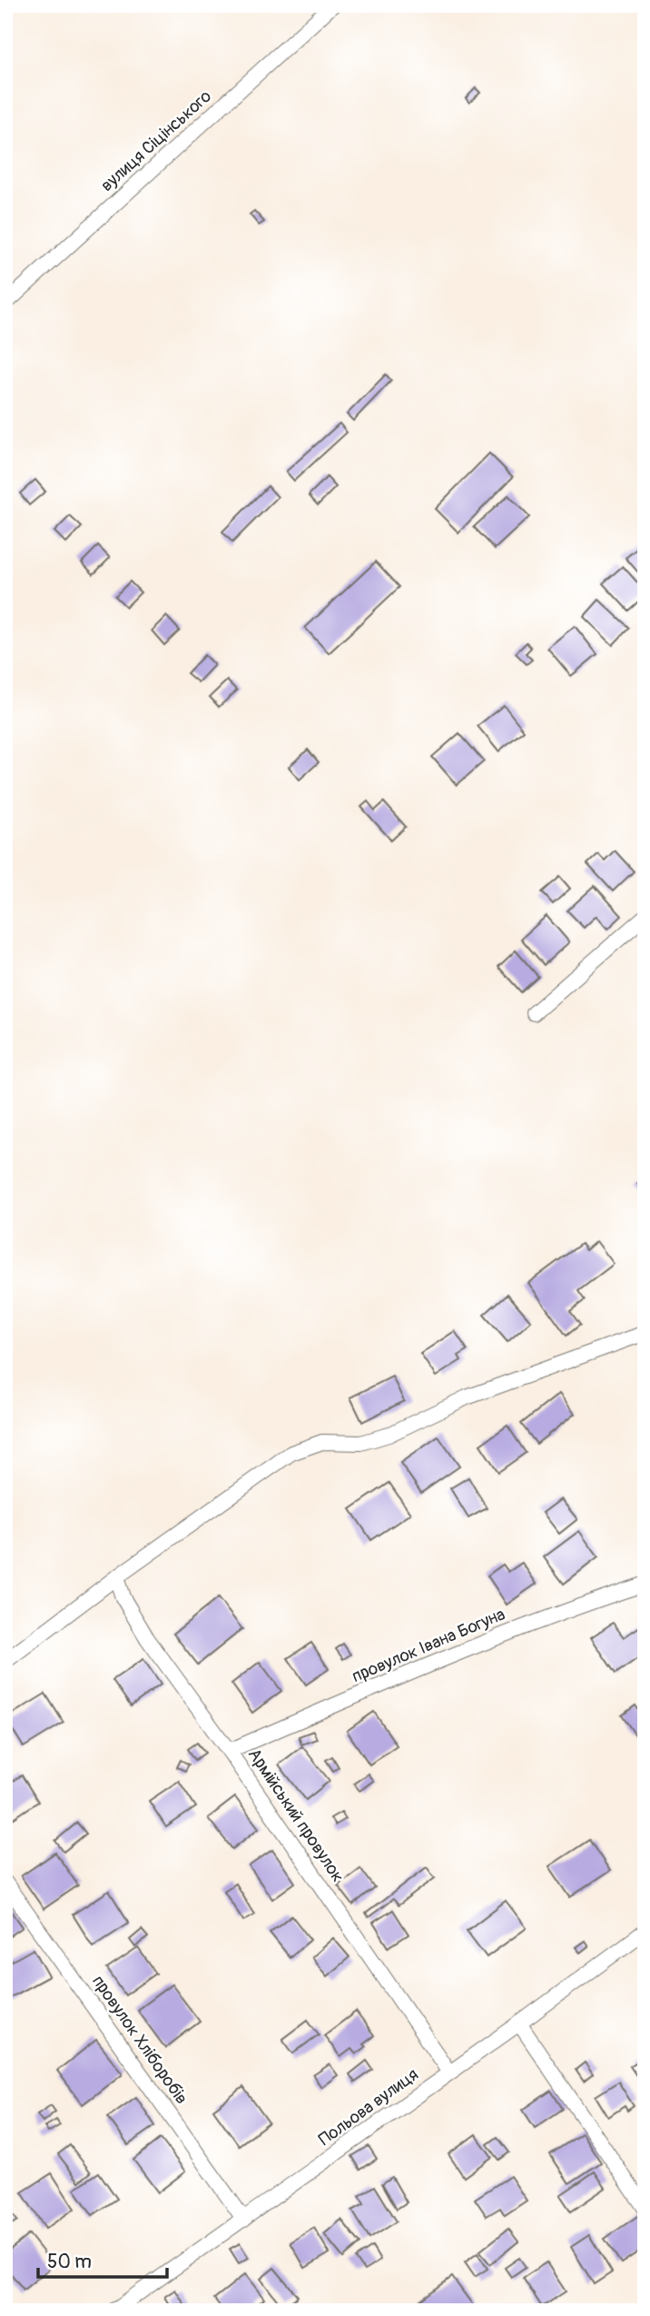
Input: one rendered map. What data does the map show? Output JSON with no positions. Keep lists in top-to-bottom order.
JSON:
{
  "streets": {
    "street": [
      "вулиця Сіцінського",
      "провулок Івана Богуна",
      "Армійський провулок",
      "провулок Хліборобів",
      "Польова вулиця"
    ]
  },
  "crossings": [
    ["провулок Івана Богуна", "Армійський провулок"],
    ["Армійський провулок", "Польова вулиця"],
    ["провулок Хліборобів", "Польова вулиця"]
  ],
  "scale_bar": "50 m"
}
